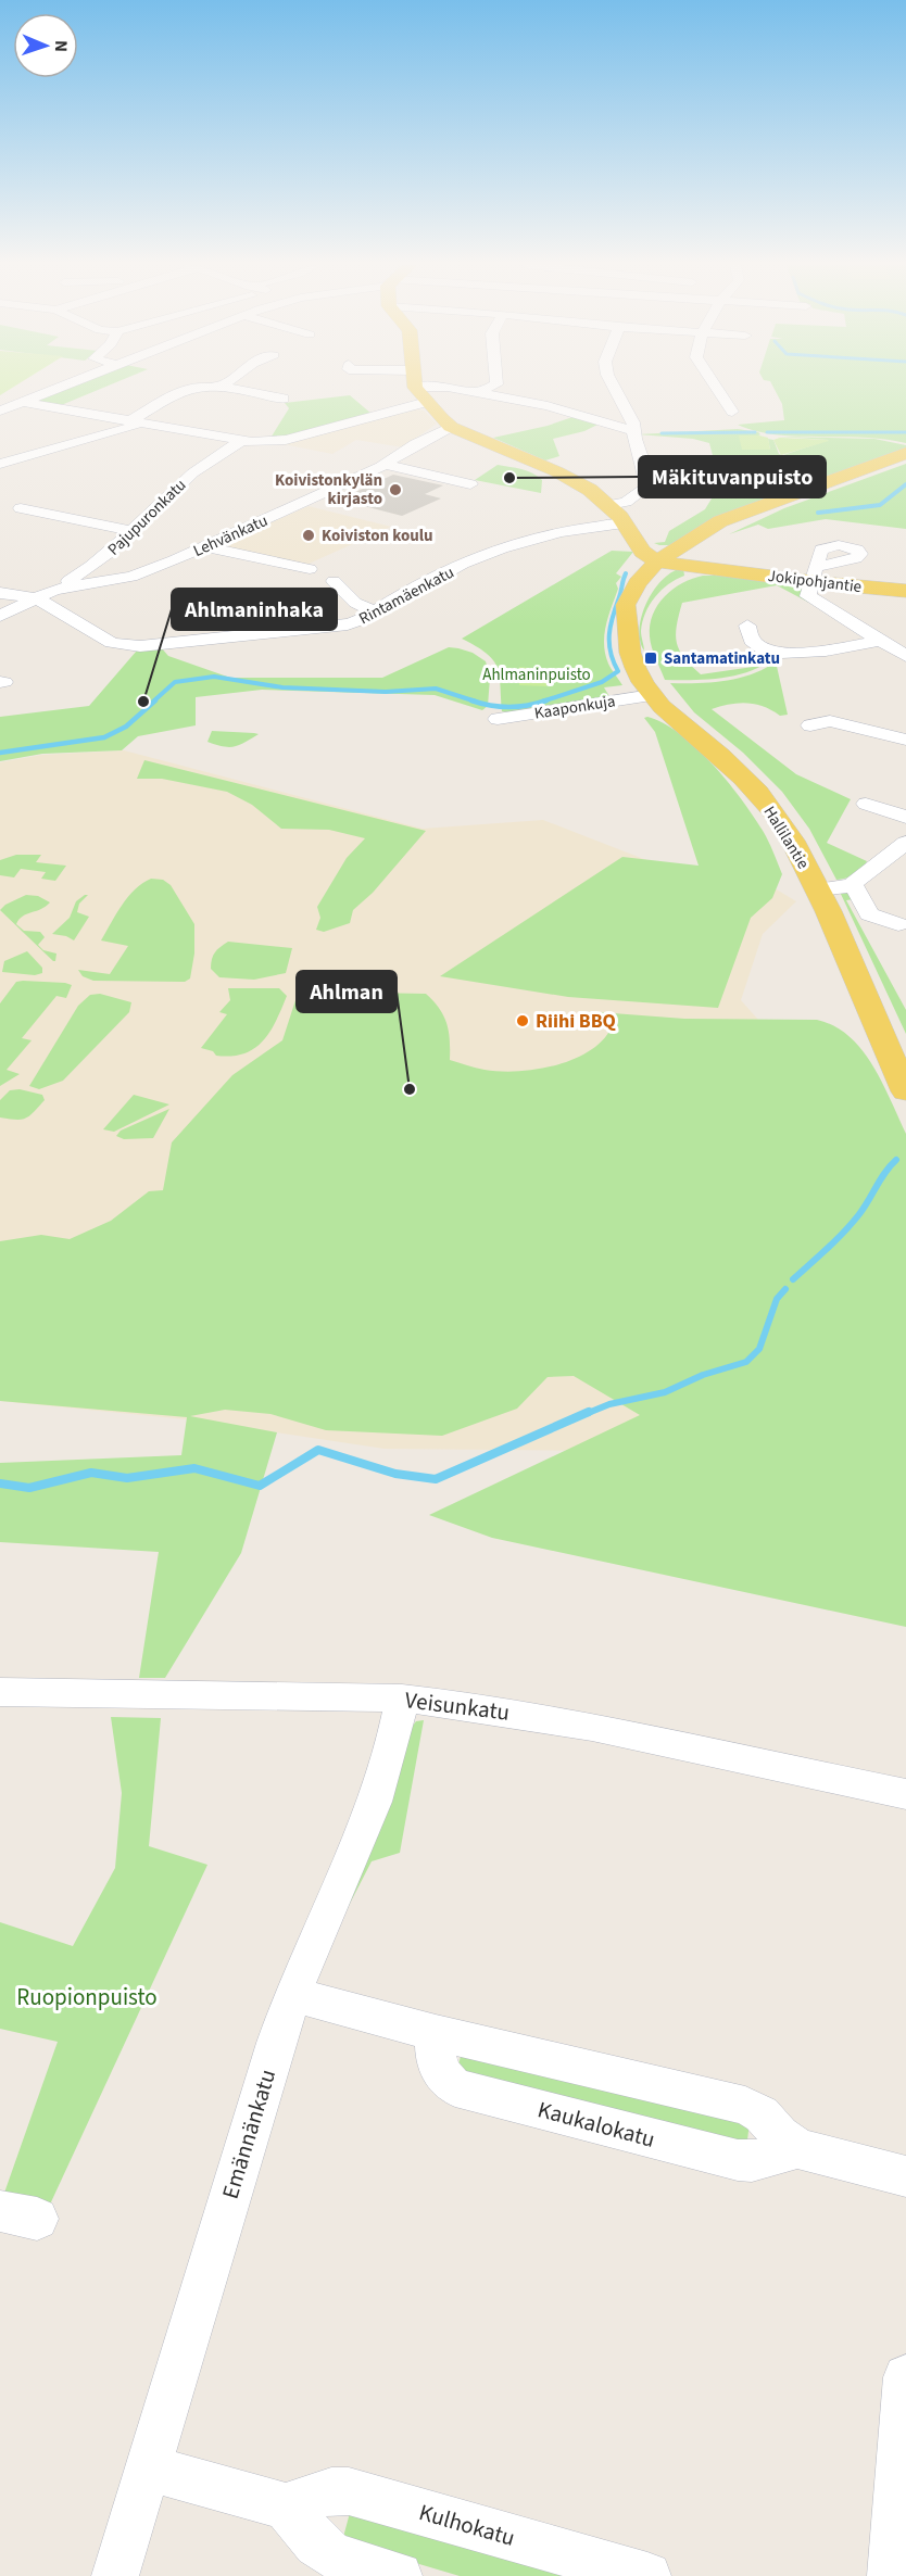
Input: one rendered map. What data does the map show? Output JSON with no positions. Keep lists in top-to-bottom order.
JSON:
{
  "streets": {
    "main road": ["Jokipohjantie", "Hallilantie"],
    "street": [
      "Pajupuronkatu",
      "Lehvänkatu",
      "Rintamäenkatu",
      "Kaaponkuja",
      "Veisunkatu",
      "Kaukalokatu",
      "Emännänkatu",
      "Kulhokatu"
    ]
  },
  "crossings": [
    ["Pajupuronkatu", "Lehvänkatu"],
    ["Lehvänkatu", "Rintamäenkatu"],
    ["Jokipohjantie", "Hallilantie"],
    ["Kaaponkuja", "Hallilantie"],
    ["Veisunkatu", "Emännänkatu"]
  ],
  "parks": ["Ahlmaninpuisto", "Ruopionpuisto"],
  "places": {
    "other": [
      "Mäkituvanpuisto",
      "Koivistonkylän kirjasto",
      "Koiviston koulu",
      "Ahlmaninhaka",
      "Riihi BBQ",
      "Ahlman"
    ],
    "transit": ["Santamatinkatu"]
  },
  "north": "right"
}
